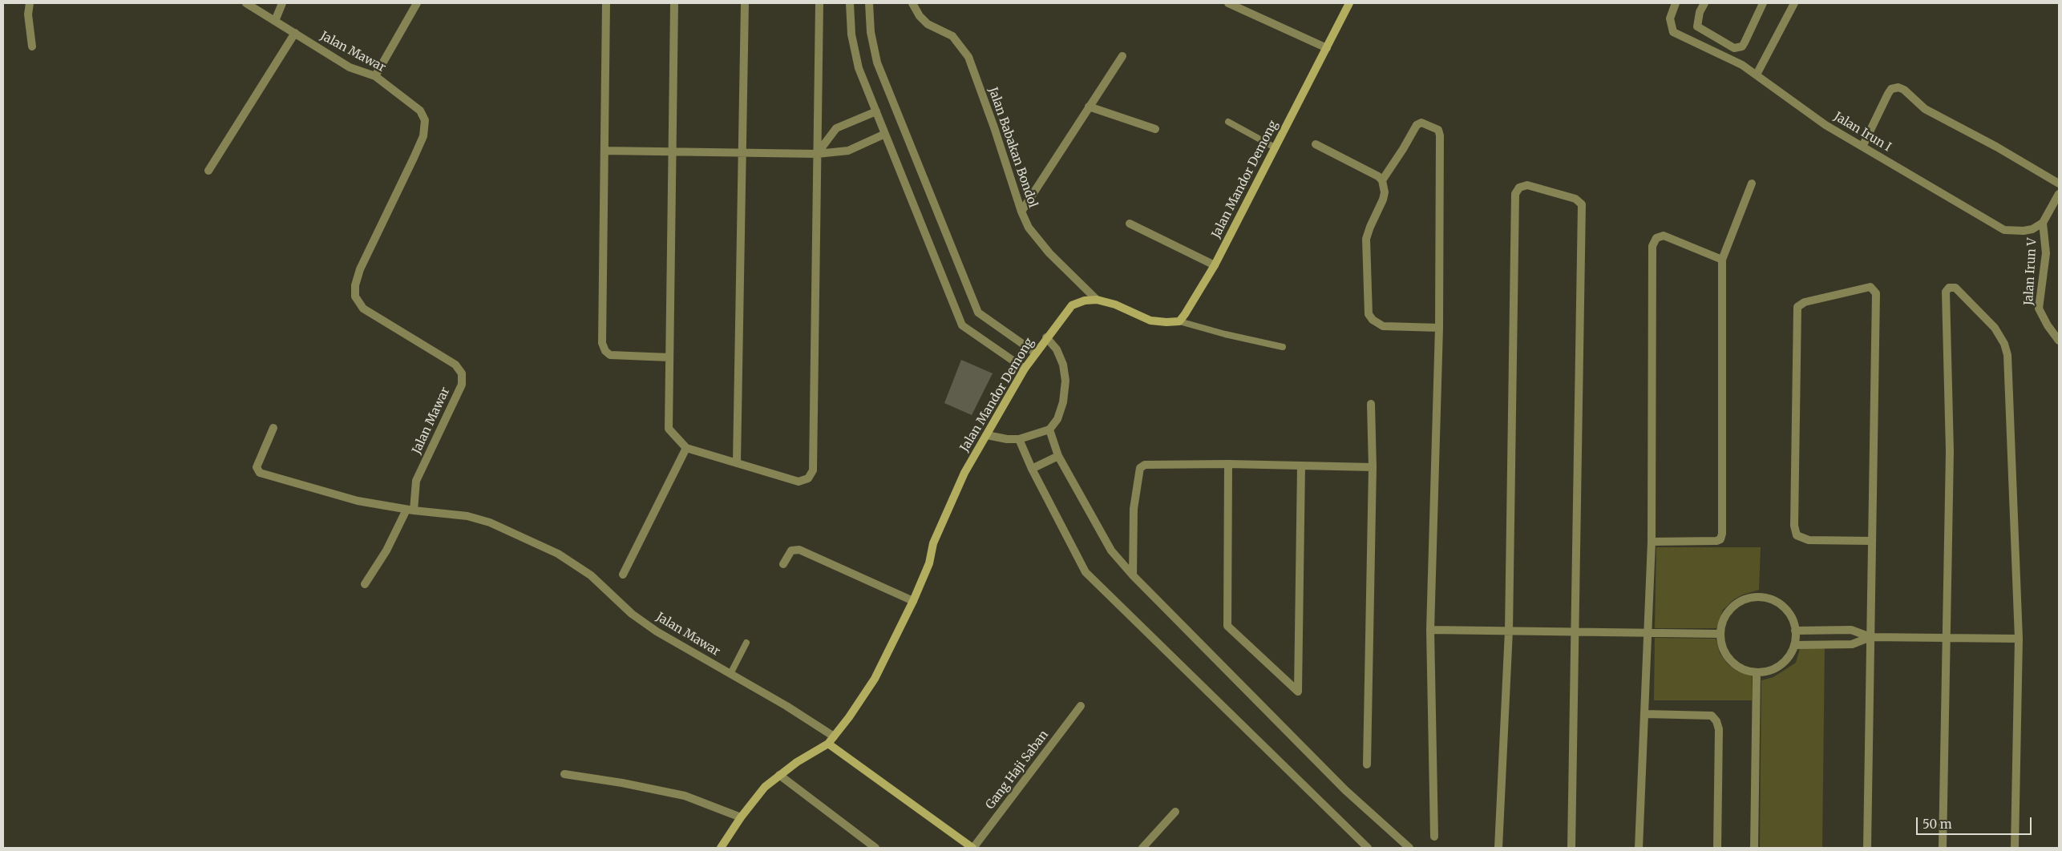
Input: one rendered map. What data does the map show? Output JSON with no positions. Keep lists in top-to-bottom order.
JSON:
{
  "streets": {
    "main road": ["Jalan Mandor Demong"],
    "street": [
      "Jalan Mawar",
      "Jalan Irun I",
      "Jalan Babakan Bondol",
      "Jalan Irun V",
      "Gang Haji Saban"
    ]
  },
  "crossings": [
    ["Jalan Mawar", "Jalan Mandor Demong"],
    ["Jalan Irun I", "Jalan Irun V"],
    ["Jalan Babakan Bondol", "Jalan Mandor Demong"]
  ],
  "scale_bar": "50 m"
}
